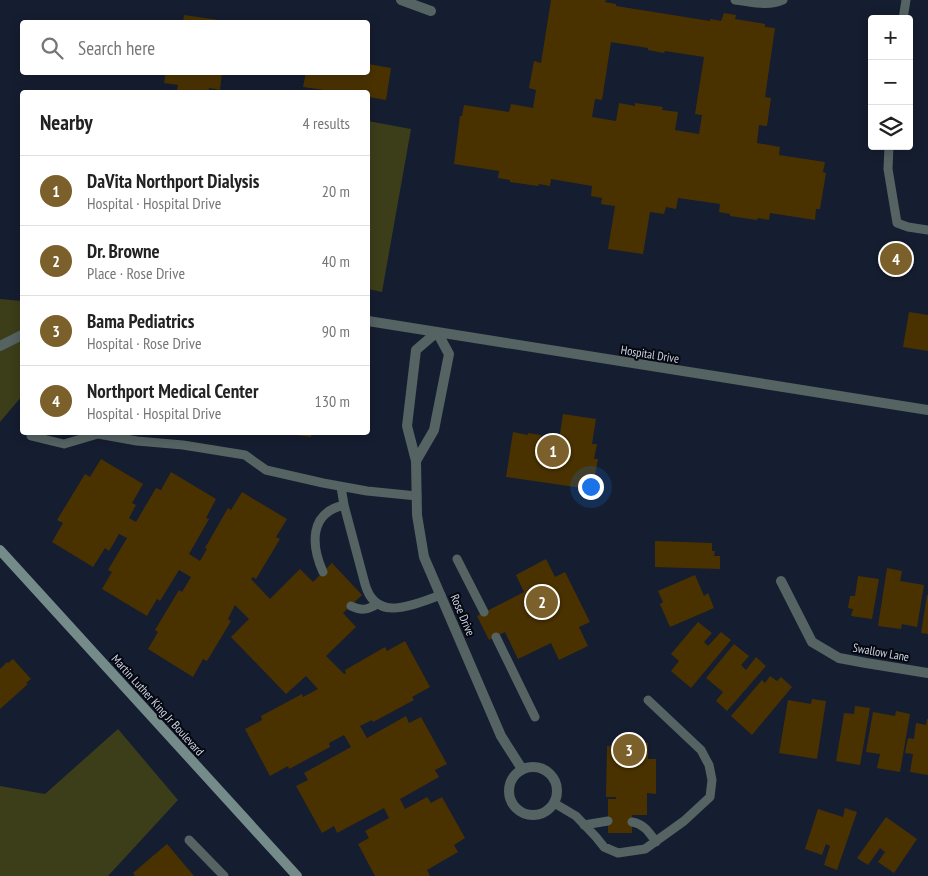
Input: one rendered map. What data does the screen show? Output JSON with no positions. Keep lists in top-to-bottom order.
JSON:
{
  "streets": {
    "main road": ["Martin Luther King Jr Boulevard"],
    "street": ["Hospital Drive", "Rose Drive", "Swallow Lane"]
  },
  "crossings": [
    ["Hospital Drive", "Rose Drive"]
  ],
  "page": {
    "map_buttons": ["+", "−"],
    "search": "Search here",
    "heading": ["Nearby", "4 results"],
    "list": [
      {
        "mark": "1",
        "name": "DaVita Northport Dialysis",
        "note": "Hospital · Hospital Drive",
        "value": "20 m"
      },
      {
        "mark": "2",
        "name": "Dr. Browne",
        "note": "Place · Rose Drive",
        "value": "40 m"
      },
      {
        "mark": "3",
        "name": "Bama Pediatrics",
        "note": "Hospital · Rose Drive",
        "value": "90 m"
      },
      {
        "mark": "4",
        "name": "Northport Medical Center",
        "note": "Hospital · Hospital Drive",
        "value": "130 m"
      }
    ],
    "pins": [
      "4",
      "1",
      "2",
      "3"
    ]
  }
}
